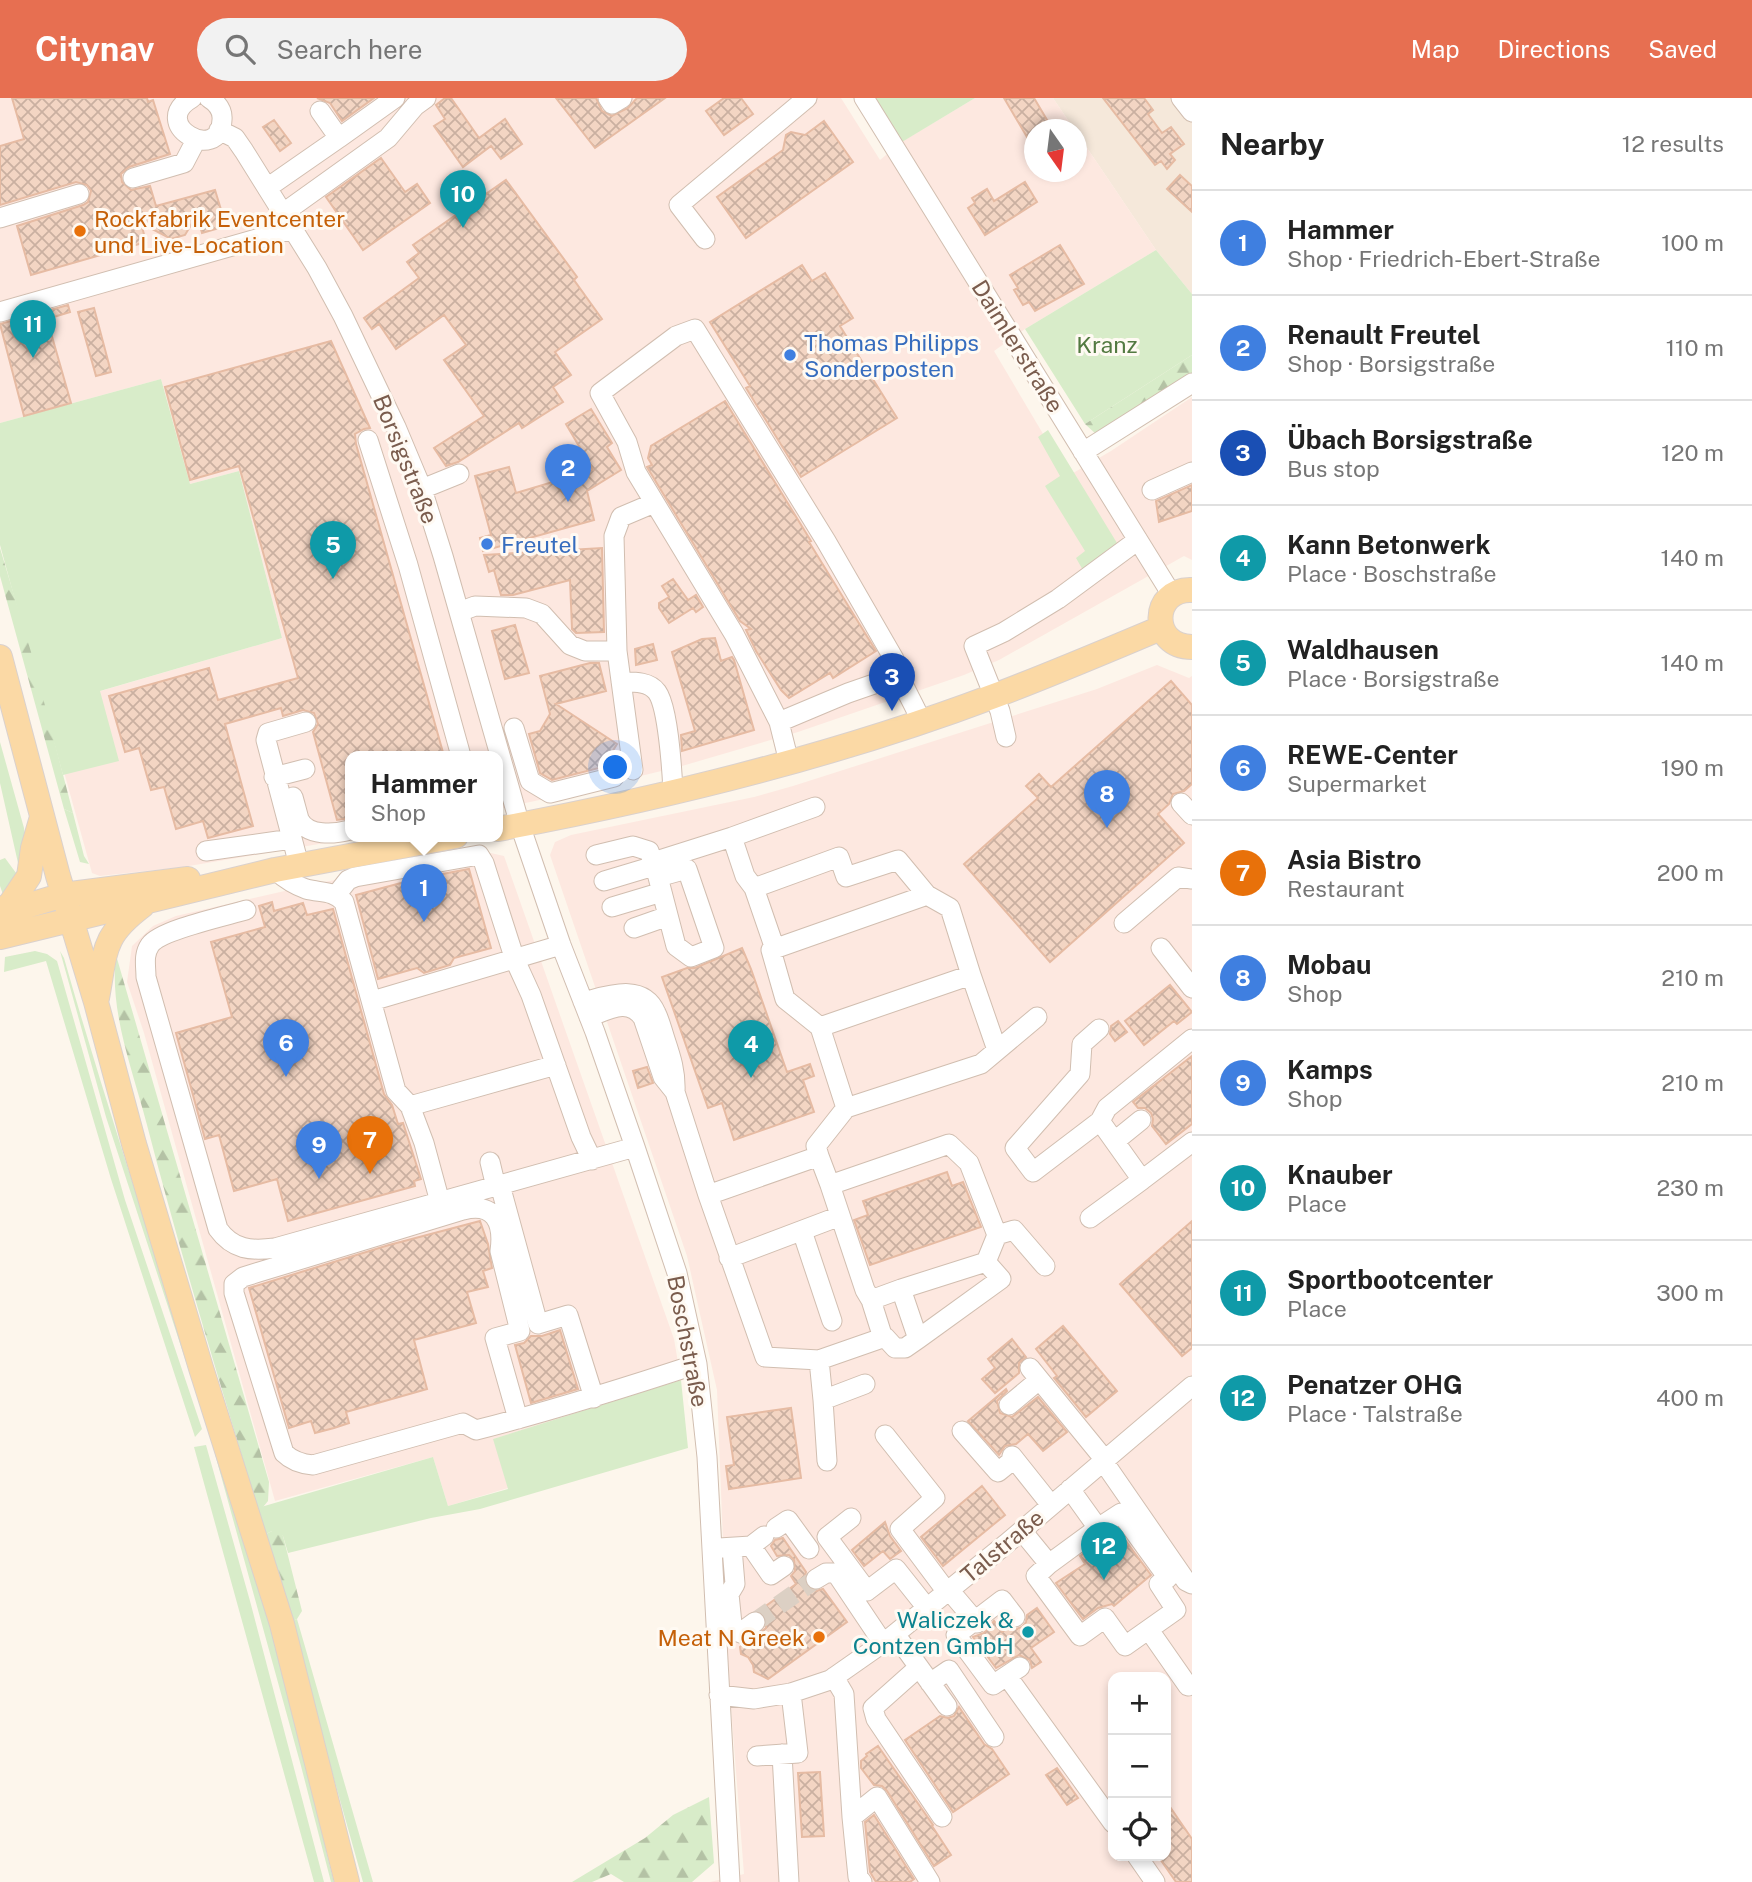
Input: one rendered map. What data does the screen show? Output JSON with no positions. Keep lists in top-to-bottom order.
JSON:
{
  "streets": {
    "street": [
      "Daimlerstraße",
      "Borsigstraße",
      "Boschstraße",
      "Talstraße"
    ]
  },
  "crossings": [
    ["Borsigstraße", "Boschstraße"],
    ["Boschstraße", "Talstraße"]
  ],
  "parks": ["Kranz"],
  "places": [
    "Rockfabrik Eventcenter und Live-Location",
    "Thomas Philipps Sonderposten",
    "Freutel",
    "Waliczek & Contzen GmbH",
    "Meat N Greek"
  ],
  "north": "bottom",
  "page": {
    "header": "Citynav",
    "search": "Search here",
    "nav": ["Map", "Directions", "Saved"],
    "heading": ["Nearby", "12 results"],
    "pins": [
      "10",
      "11",
      "2",
      "5",
      "3",
      "8",
      "1",
      "6",
      "4",
      "7",
      "9",
      "12"
    ],
    "list": [
      {
        "mark": "1",
        "name": "Hammer",
        "note": "Shop · Friedrich-Ebert-Straße",
        "value": "100 m"
      },
      {
        "mark": "2",
        "name": "Renault Freutel",
        "note": "Shop · Borsigstraße",
        "value": "110 m"
      },
      {
        "mark": "3",
        "name": "Übach Borsigstraße",
        "note": "Bus stop",
        "value": "120 m"
      },
      {
        "mark": "4",
        "name": "Kann Betonwerk",
        "note": "Place · Boschstraße",
        "value": "140 m"
      },
      {
        "mark": "5",
        "name": "Waldhausen",
        "note": "Place · Borsigstraße",
        "value": "140 m"
      },
      {
        "mark": "6",
        "name": "REWE-Center",
        "note": "Supermarket",
        "value": "190 m"
      },
      {
        "mark": "7",
        "name": "Asia Bistro",
        "note": "Restaurant",
        "value": "200 m"
      },
      {
        "mark": "8",
        "name": "Mobau",
        "note": "Shop",
        "value": "210 m"
      },
      {
        "mark": "9",
        "name": "Kamps",
        "note": "Shop",
        "value": "210 m"
      },
      {
        "mark": "10",
        "name": "Knauber",
        "note": "Place",
        "value": "230 m"
      },
      {
        "mark": "11",
        "name": "Sportbootcenter",
        "note": "Place",
        "value": "300 m"
      },
      {
        "mark": "12",
        "name": "Penatzer OHG",
        "note": "Place · Talstraße",
        "value": "400 m"
      }
    ],
    "popup": ["Hammer", "Shop"],
    "map_buttons": ["+", "−"]
  }
}
